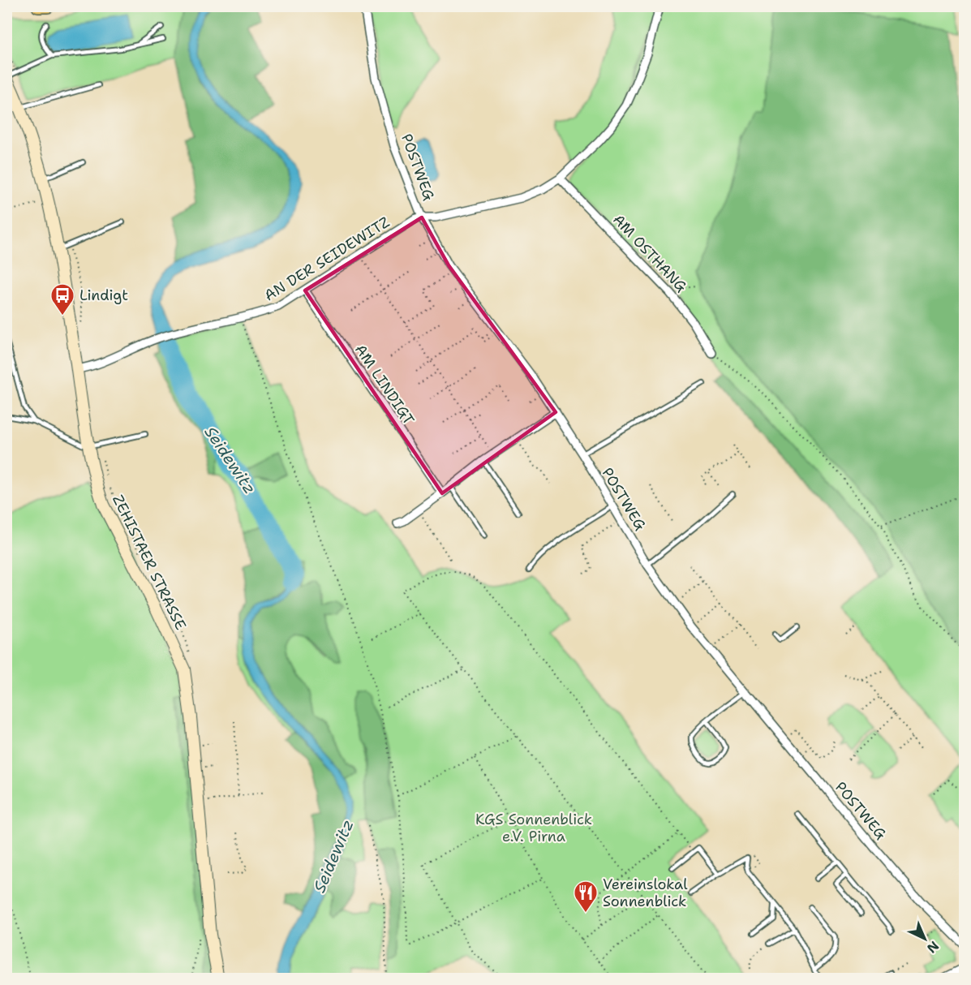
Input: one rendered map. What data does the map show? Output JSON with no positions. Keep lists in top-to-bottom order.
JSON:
{
  "streets": {
    "main road": ["ZEHISTAER STRASSE"],
    "street": [
      "POSTWEG",
      "AM OSTHANG",
      "AN DER SEIDEWITZ",
      "AM LINDIGT"
    ]
  },
  "crossings": [
    ["POSTWEG", "AN DER SEIDEWITZ"],
    ["AN DER SEIDEWITZ", "AM LINDIGT"],
    ["AN DER SEIDEWITZ", "ZEHISTAER STRASSE"]
  ],
  "water": ["Seidewitz"],
  "parks": ["KGS Sonnenblick e.V. Pirna"],
  "places": {
    "bus stop": ["Lindigt"],
    "restaurant": ["Vereinslokal Sonnenblick"]
  },
  "north": "bottom right"
}
